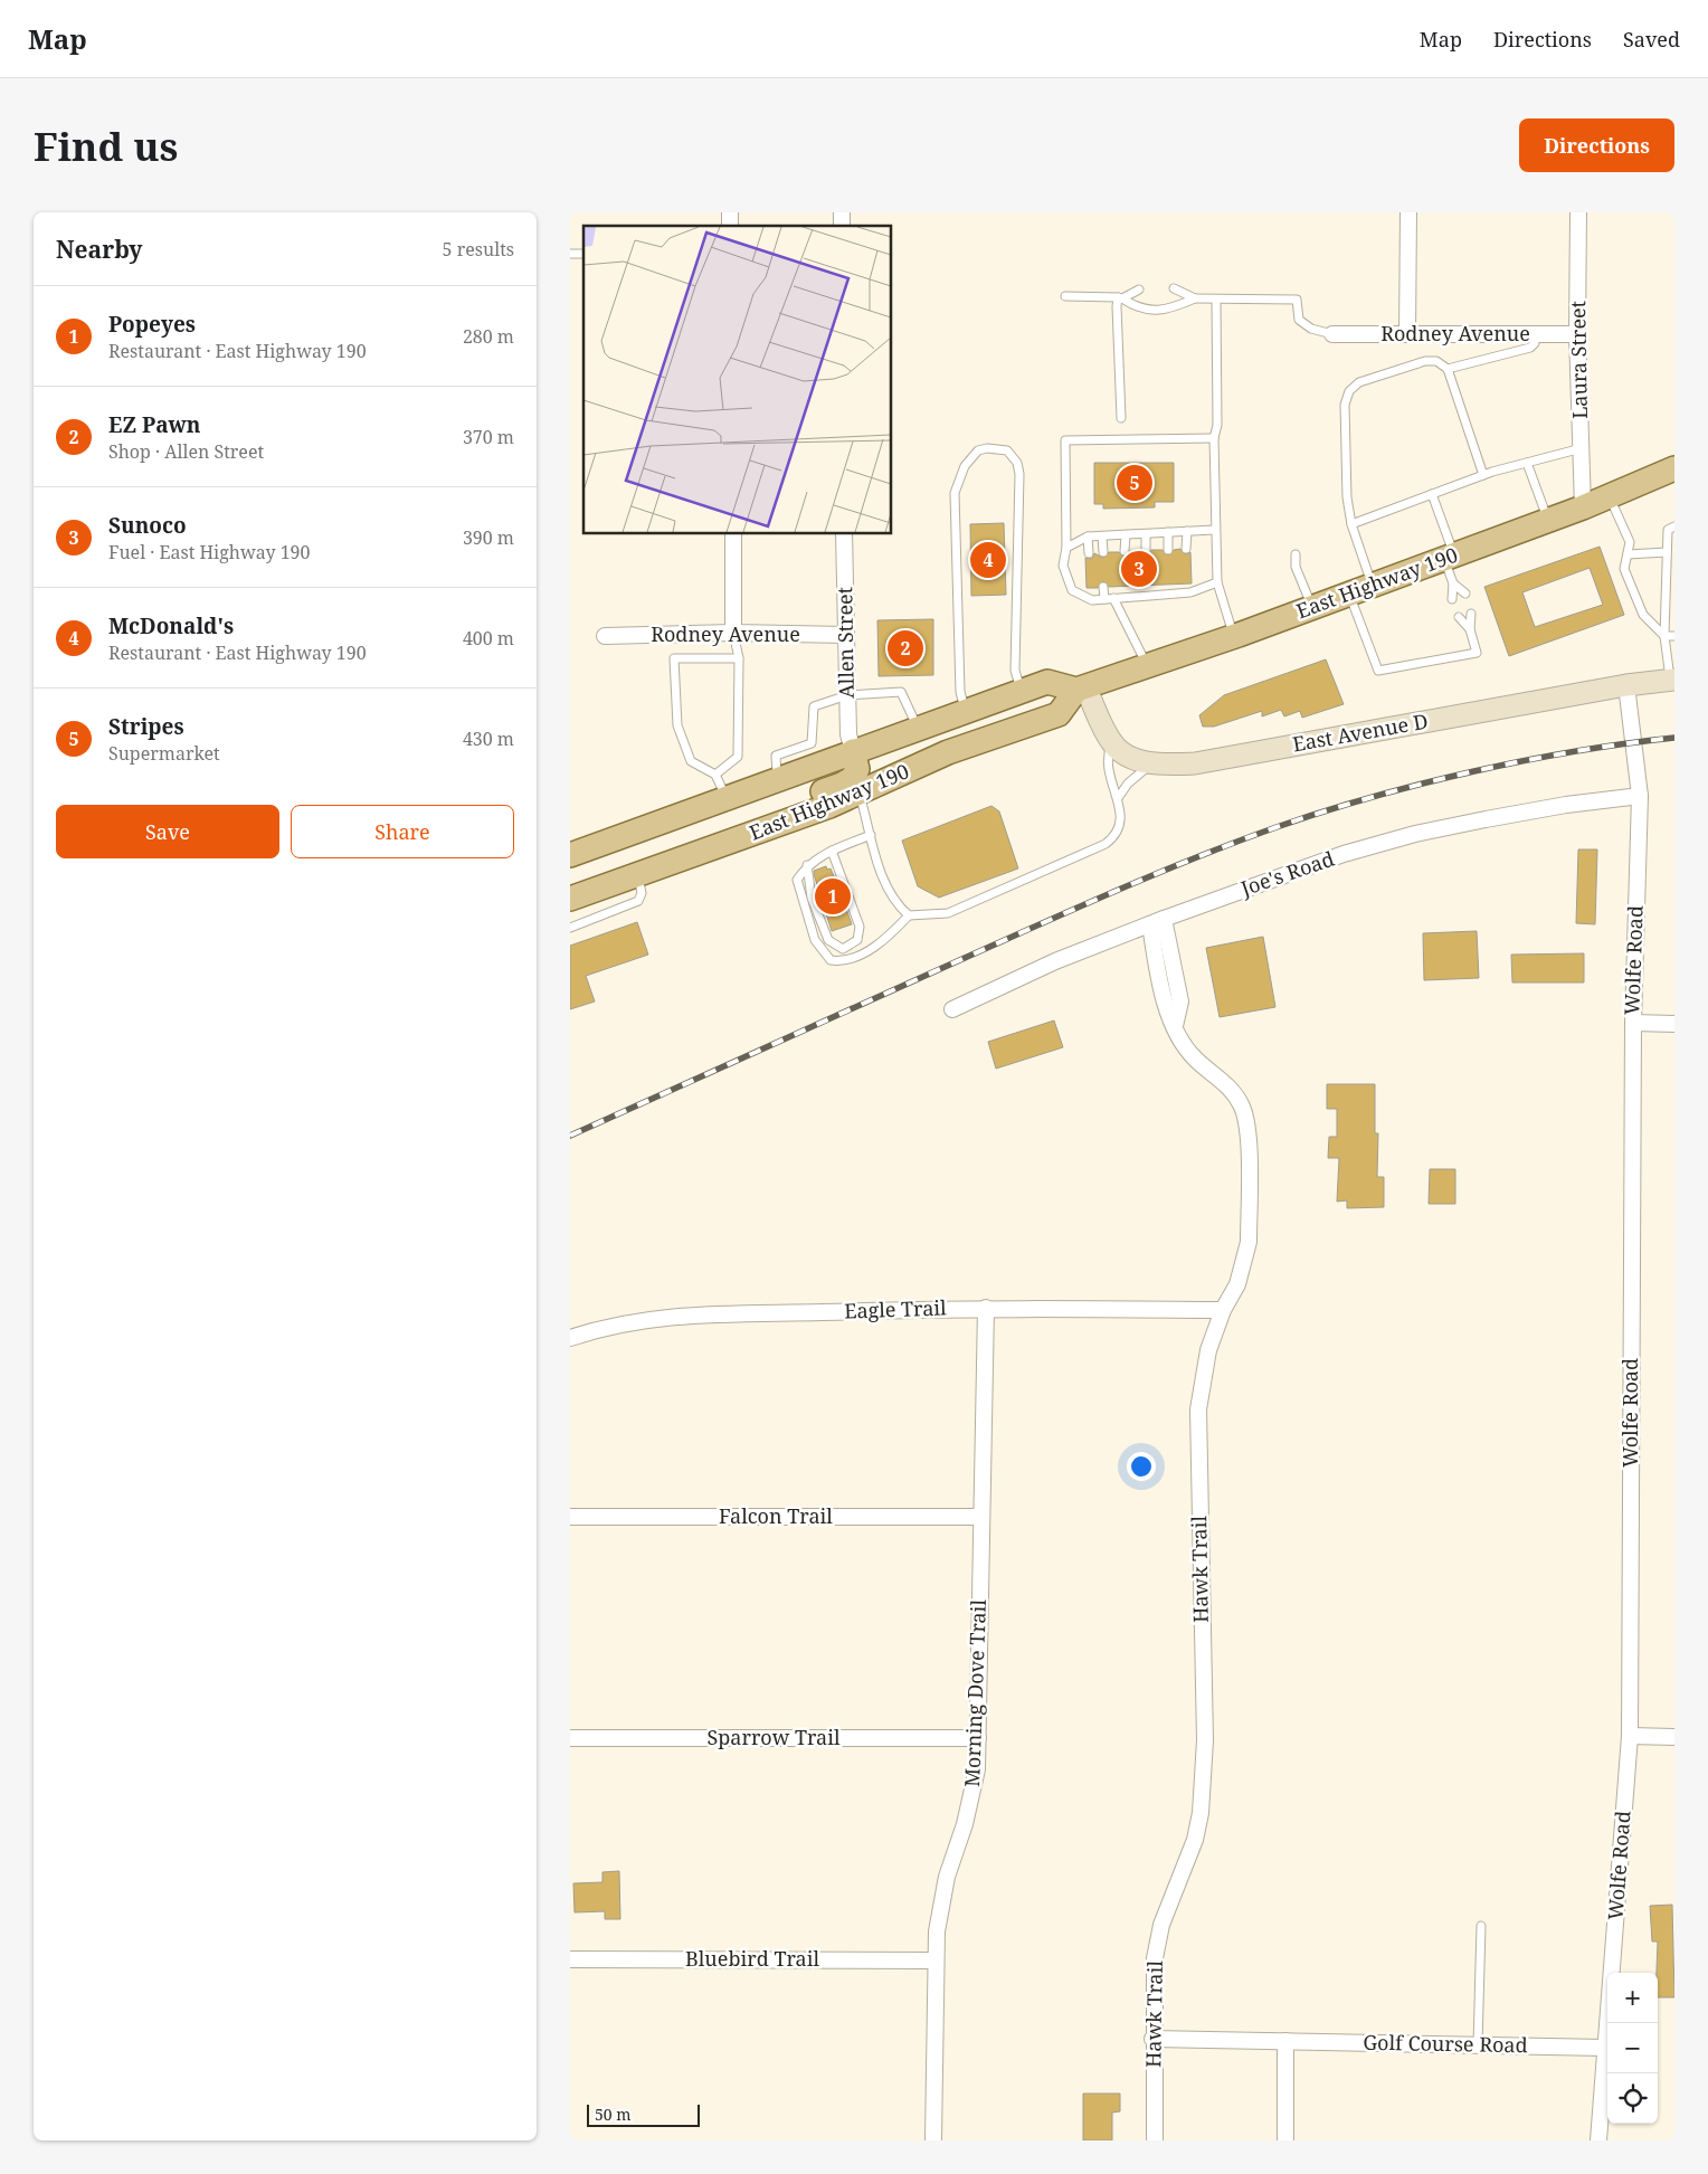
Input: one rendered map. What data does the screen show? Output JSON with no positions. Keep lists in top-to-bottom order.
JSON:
{
  "streets": {
    "main road": ["East Highway 190", "East Avenue D"],
    "street": [
      "Rodney Avenue",
      "Laura Street",
      "Allen Street",
      "Joe's Road",
      "Wolfe Road",
      "Eagle Trail",
      "Falcon Trail",
      "Hawk Trail",
      "Morning Dove Trail",
      "Sparrow Trail",
      "Bluebird Trail",
      "Golf Course Road"
    ]
  },
  "crossings": [
    ["Rodney Avenue", "Laura Street"],
    ["Rodney Avenue", "Allen Street"],
    ["Laura Street", "East Highway 190"],
    ["East Highway 190", "Allen Street"],
    ["East Avenue D", "Wolfe Road"],
    ["Joe's Road", "Wolfe Road"],
    ["Joe's Road", "Hawk Trail"],
    ["Wolfe Road", "Golf Course Road"],
    ["Eagle Trail", "Hawk Trail"],
    ["Eagle Trail", "Morning Dove Trail"],
    ["Falcon Trail", "Morning Dove Trail"],
    ["Hawk Trail", "Golf Course Road"],
    ["Morning Dove Trail", "Sparrow Trail"],
    ["Morning Dove Trail", "Bluebird Trail"]
  ],
  "scale_bar": "50 m",
  "page": {
    "header": "Map",
    "nav": ["Map", "Directions", "Saved"],
    "buttons": [
      "Directions",
      ["Save", "Share"]
    ],
    "title": "Find us",
    "heading": ["Nearby", "5 results"],
    "list": [
      {
        "mark": "1",
        "name": "Popeyes",
        "note": "Restaurant · East Highway 190",
        "value": "280 m"
      },
      {
        "mark": "2",
        "name": "EZ Pawn",
        "note": "Shop · Allen Street",
        "value": "370 m"
      },
      {
        "mark": "3",
        "name": "Sunoco",
        "note": "Fuel · East Highway 190",
        "value": "390 m"
      },
      {
        "mark": "4",
        "name": "McDonald's",
        "note": "Restaurant · East Highway 190",
        "value": "400 m"
      },
      {
        "mark": "5",
        "name": "Stripes",
        "note": "Supermarket",
        "value": "430 m"
      }
    ],
    "pins": [
      "5",
      "4",
      "3",
      "2",
      "1"
    ],
    "map_buttons": ["+", "−"],
    "scale": "50 m"
  }
}
